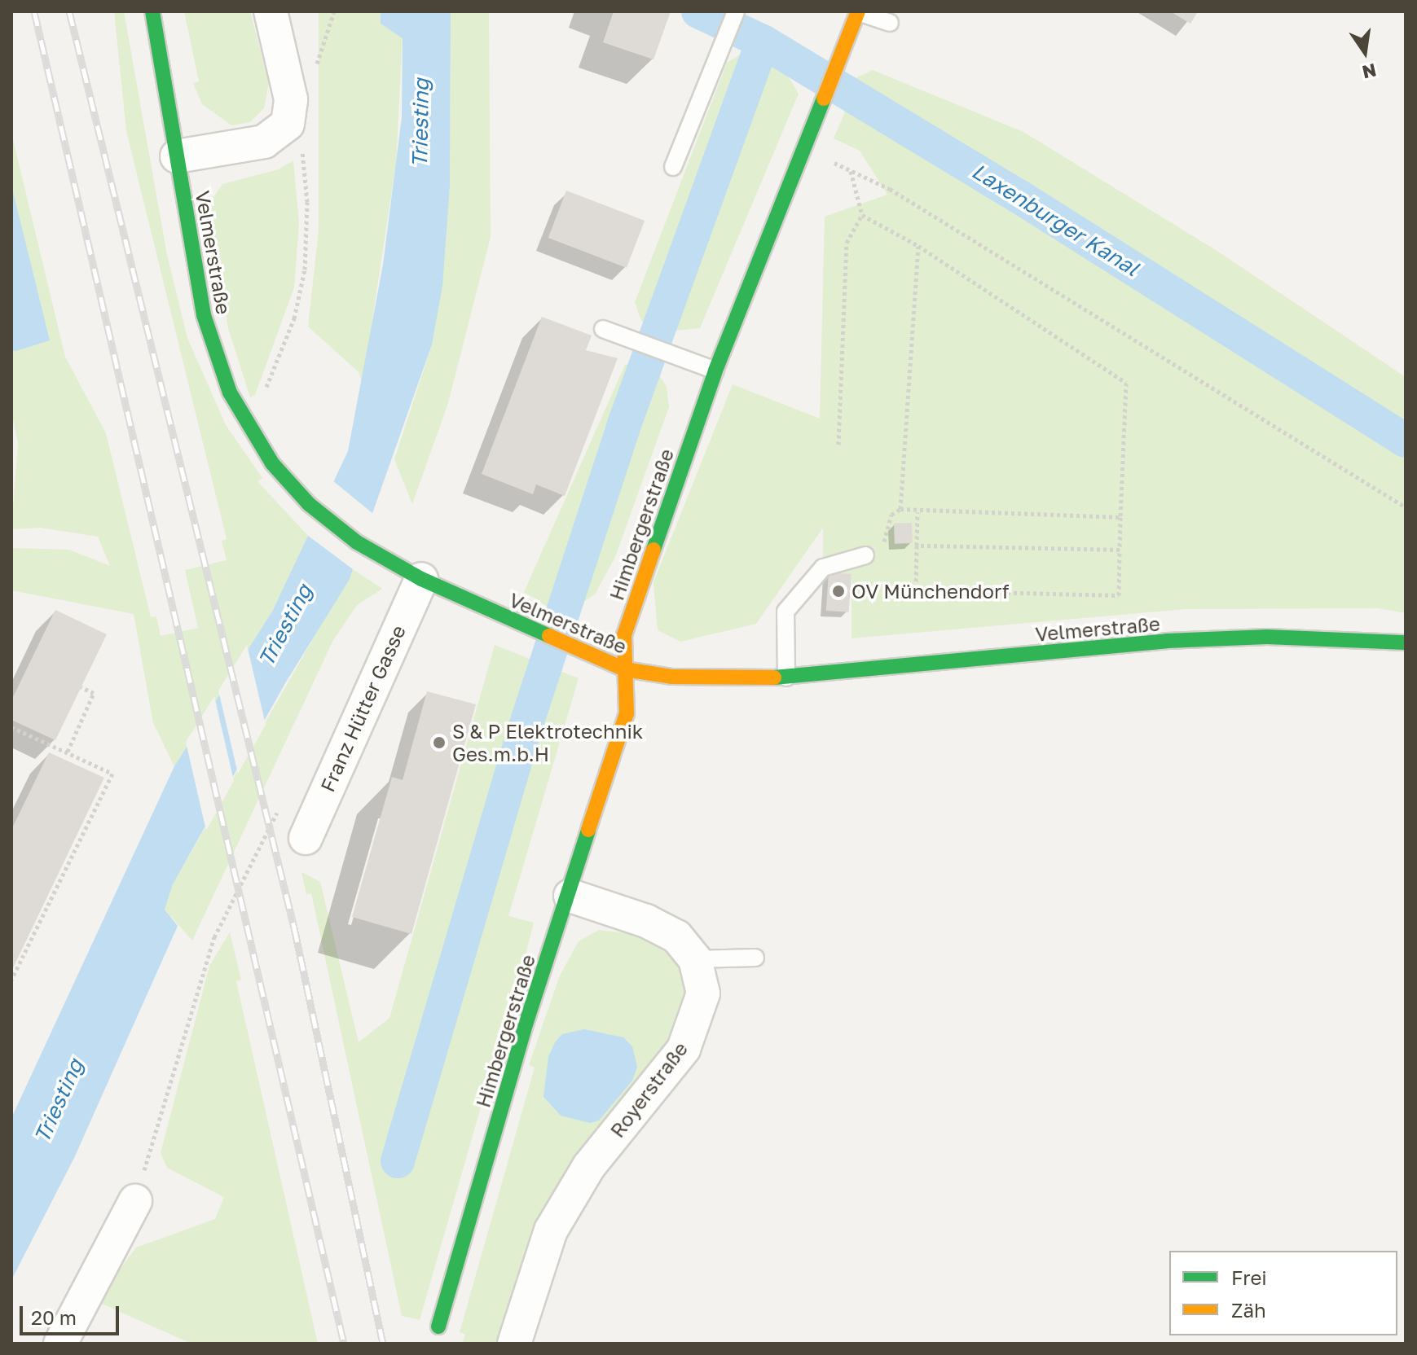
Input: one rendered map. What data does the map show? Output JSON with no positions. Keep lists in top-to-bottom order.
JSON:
{
  "streets": {
    "street": [
      "Velmerstraße",
      "Himbergerstraße",
      "Franz Hütter Gasse",
      "Royerstraße"
    ]
  },
  "crossings": [
    ["Velmerstraße", "Himbergerstraße"],
    ["Velmerstraße", "Franz Hütter Gasse"],
    ["Himbergerstraße", "Royerstraße"]
  ],
  "water": ["Triesting", "Laxenburger Kanal"],
  "places": ["OV Münchendorf", "S & P Elektrotechnik Ges.m.b.H"],
  "legend": ["Frei", "Zäh"],
  "scale_bar": "20 m",
  "north": "bottom"
}
